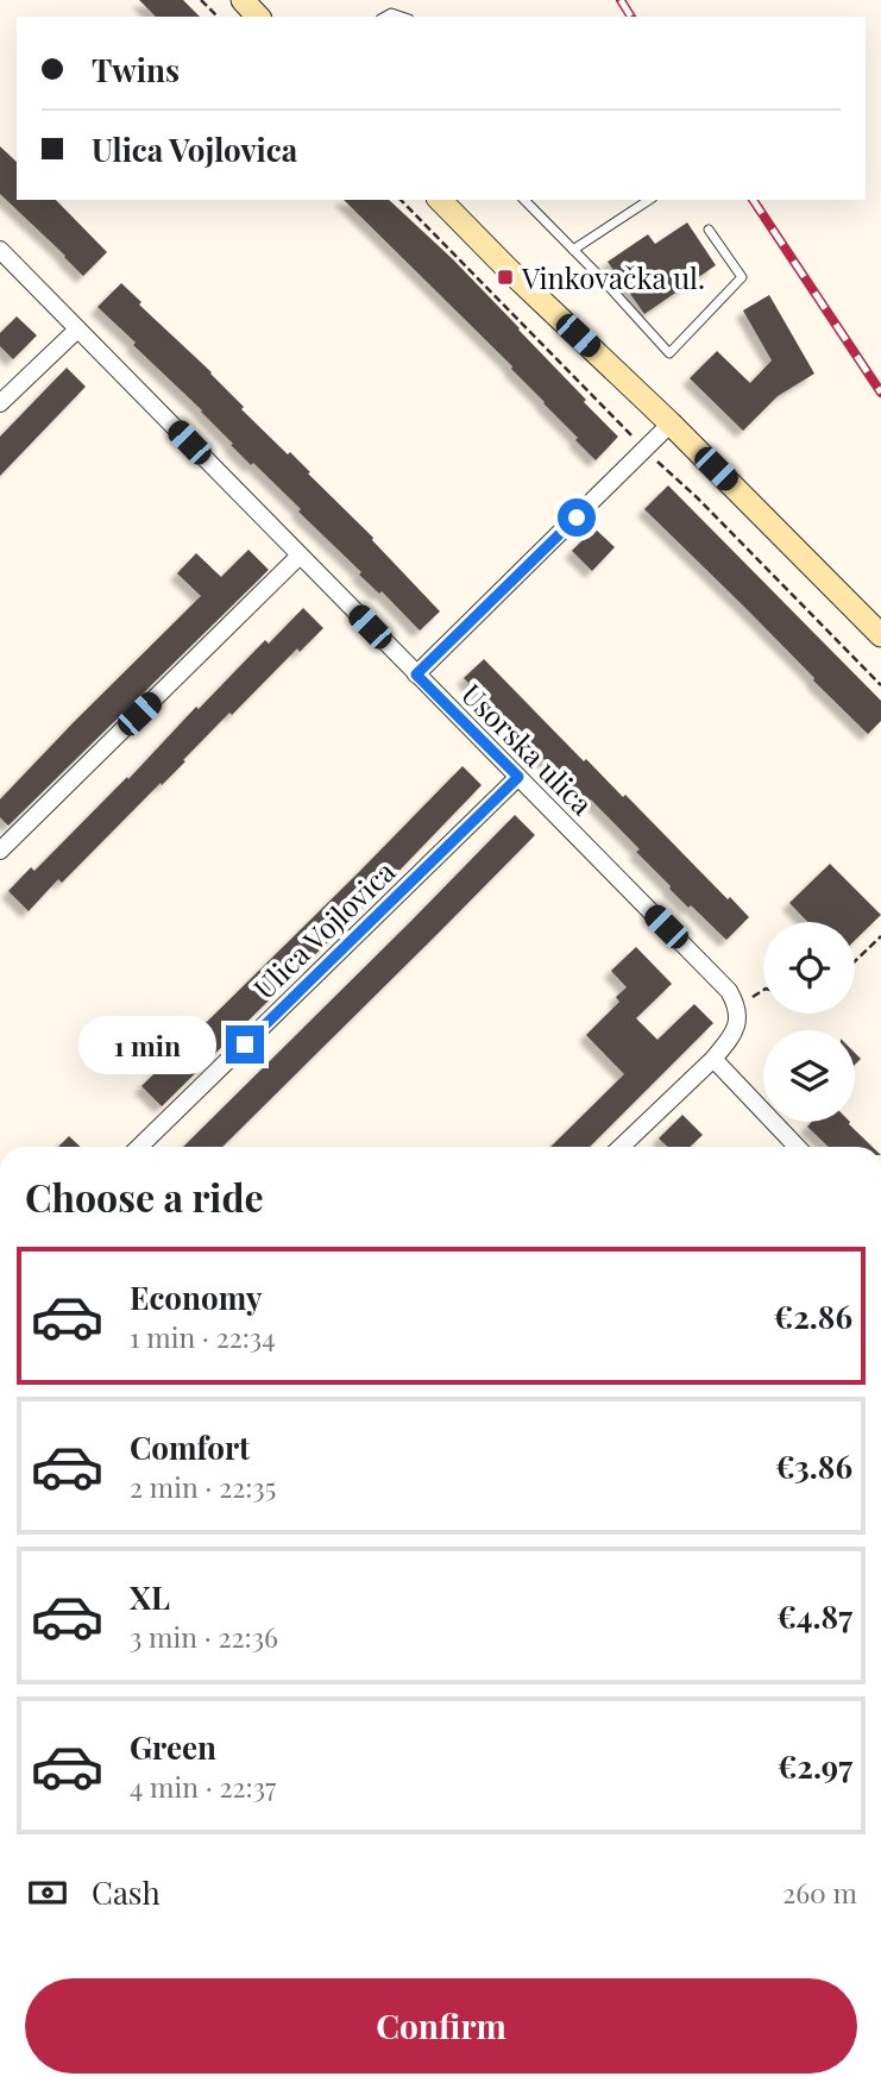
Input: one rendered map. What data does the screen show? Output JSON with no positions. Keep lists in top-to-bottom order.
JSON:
{
  "streets": {
    "street": ["Usorska ulica", "Ulica Vojlovica"]
  },
  "crossings": [
    ["Usorska ulica", "Ulica Vojlovica"]
  ],
  "places": {
    "transit": ["Vinkovačka ul."]
  },
  "page": {
    "banner": ["Twins", "Ulica Vojlovica"],
    "bubble": "1 min",
    "heading": "Choose a ride",
    "list": [
      {
        "name": "Economy",
        "note": "1 min · 22:34",
        "value": "€2.86"
      },
      {
        "name": "Comfort",
        "note": "2 min · 22:35",
        "value": "€3.86"
      },
      {
        "name": "XL",
        "note": "3 min · 22:36",
        "value": "€4.87"
      },
      {
        "name": "Green",
        "note": "4 min · 22:37",
        "value": "€2.97"
      }
    ],
    "pay": ["Cash", "260 m"],
    "buttons": "Confirm"
  }
}
